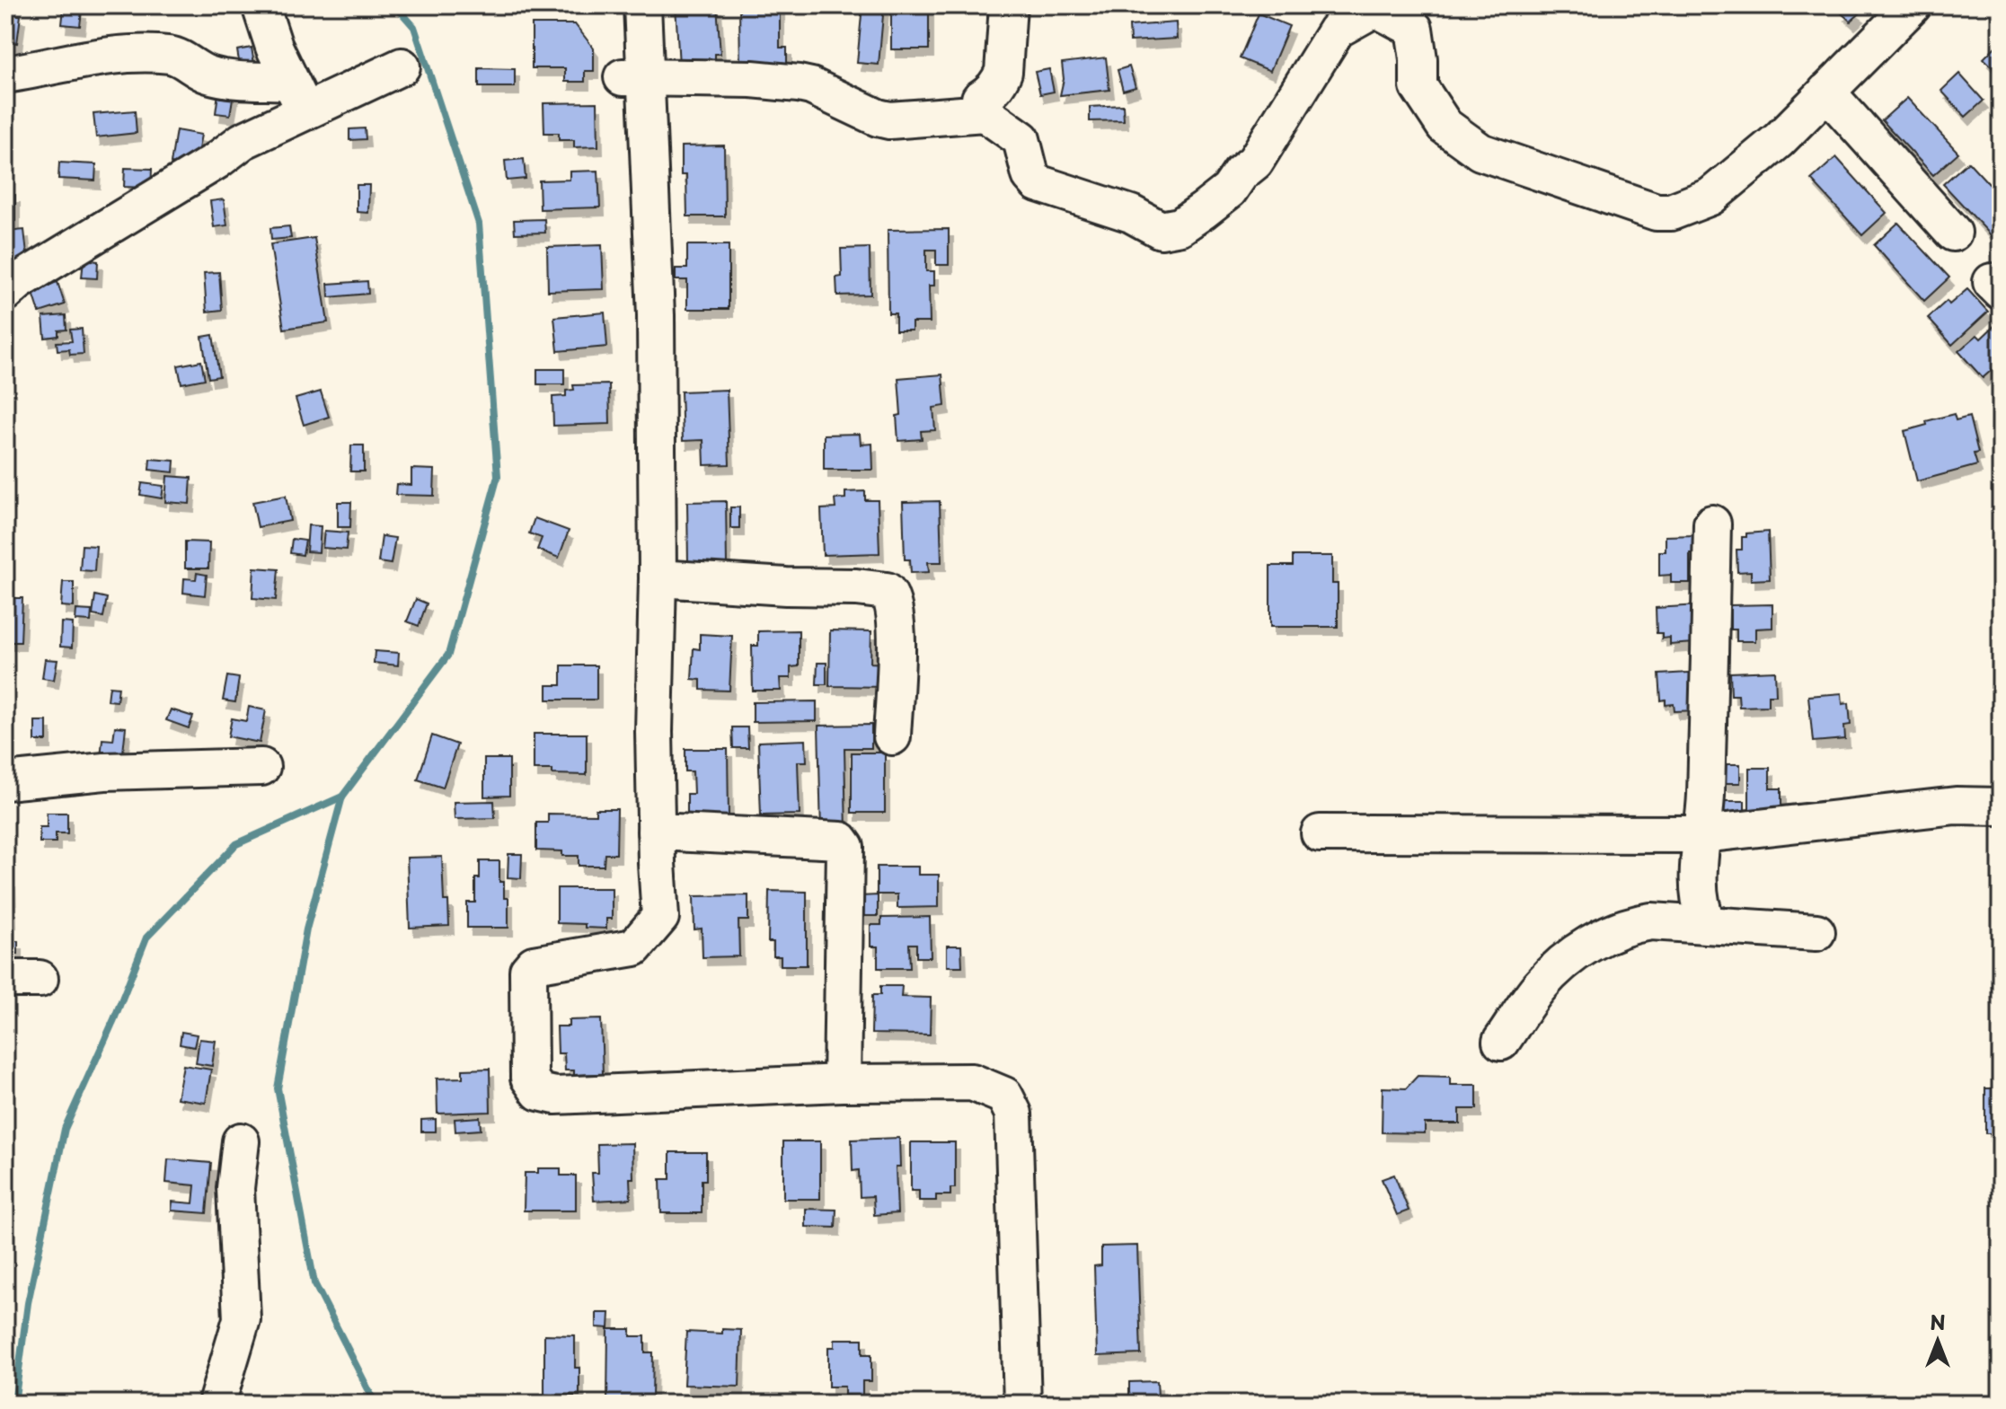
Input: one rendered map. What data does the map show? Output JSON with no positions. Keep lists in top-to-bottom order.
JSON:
{
  "north": "top"
}
